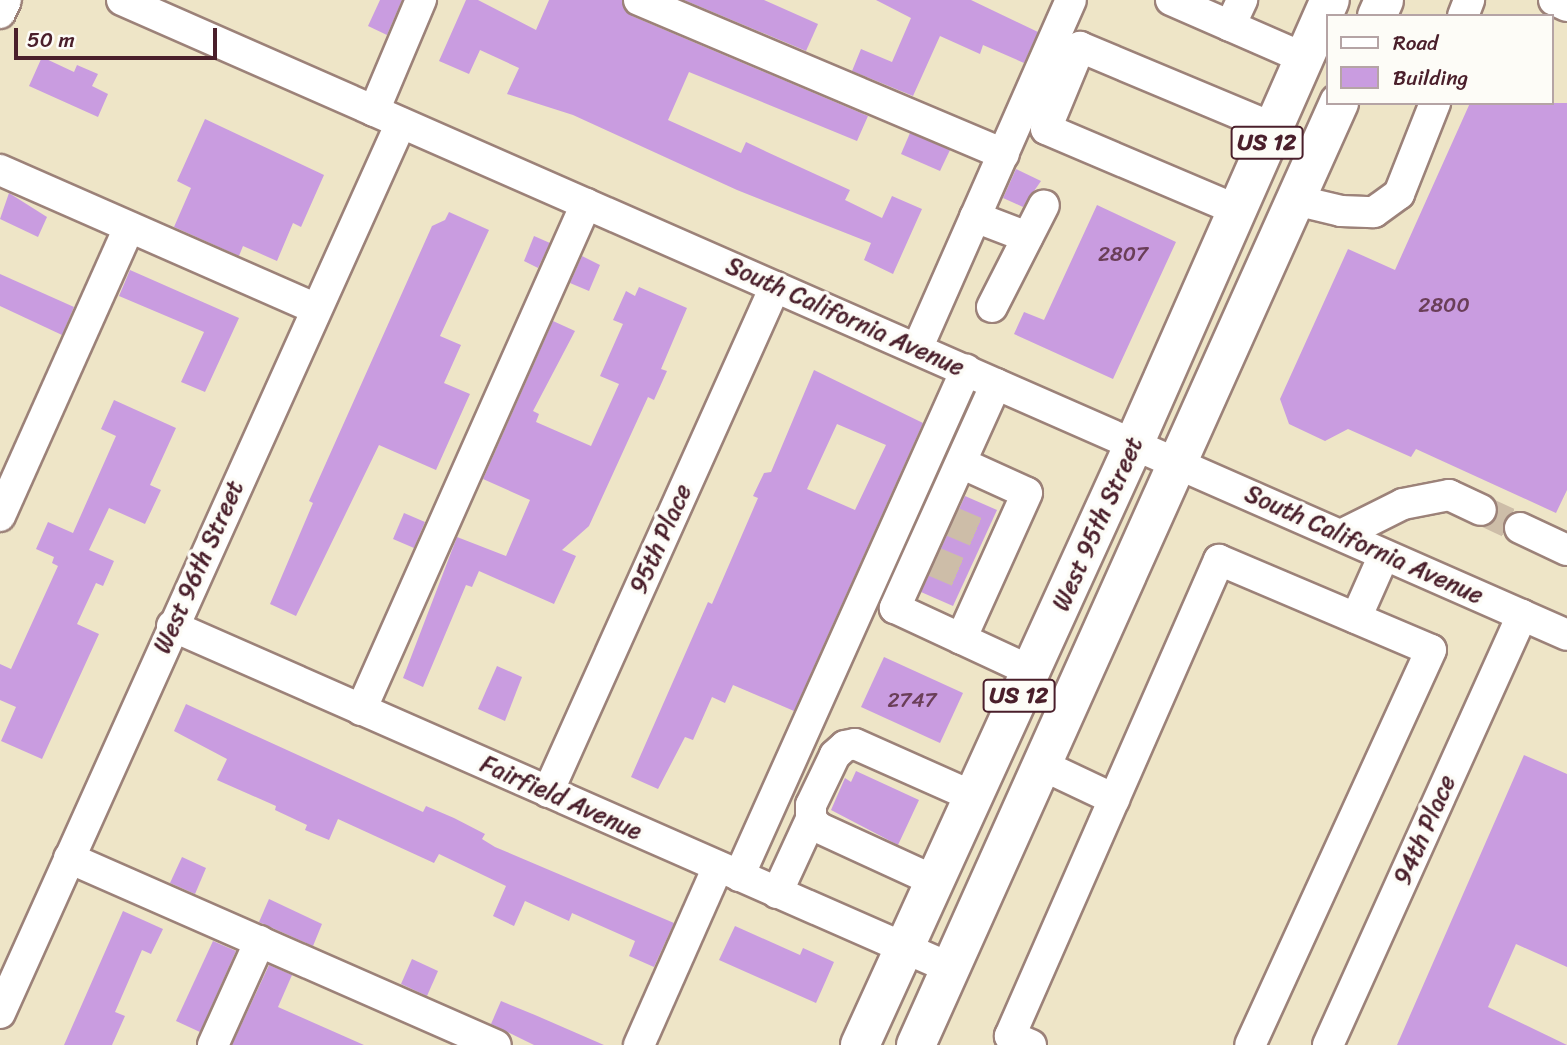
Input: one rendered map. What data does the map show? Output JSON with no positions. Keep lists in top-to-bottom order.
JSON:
{
  "streets": {
    "main road": ["US 12", "West 95th Street"],
    "street": [
      "South California Avenue",
      "95th Place",
      "West 96th Street",
      "Fairfield Avenue",
      "94th Place"
    ]
  },
  "crossings": [
    ["South California Avenue", "West 95th Street"],
    ["South California Avenue", "95th Place"],
    ["South California Avenue", "West 96th Street"],
    ["South California Avenue", "94th Place"],
    ["West 95th Street", "Fairfield Avenue"],
    ["95th Place", "Fairfield Avenue"],
    ["West 96th Street", "Fairfield Avenue"]
  ],
  "house_numbers": ["2807", "2800", "2747"],
  "legend": ["Road", "Building"],
  "scale_bar": "50 m"
}
